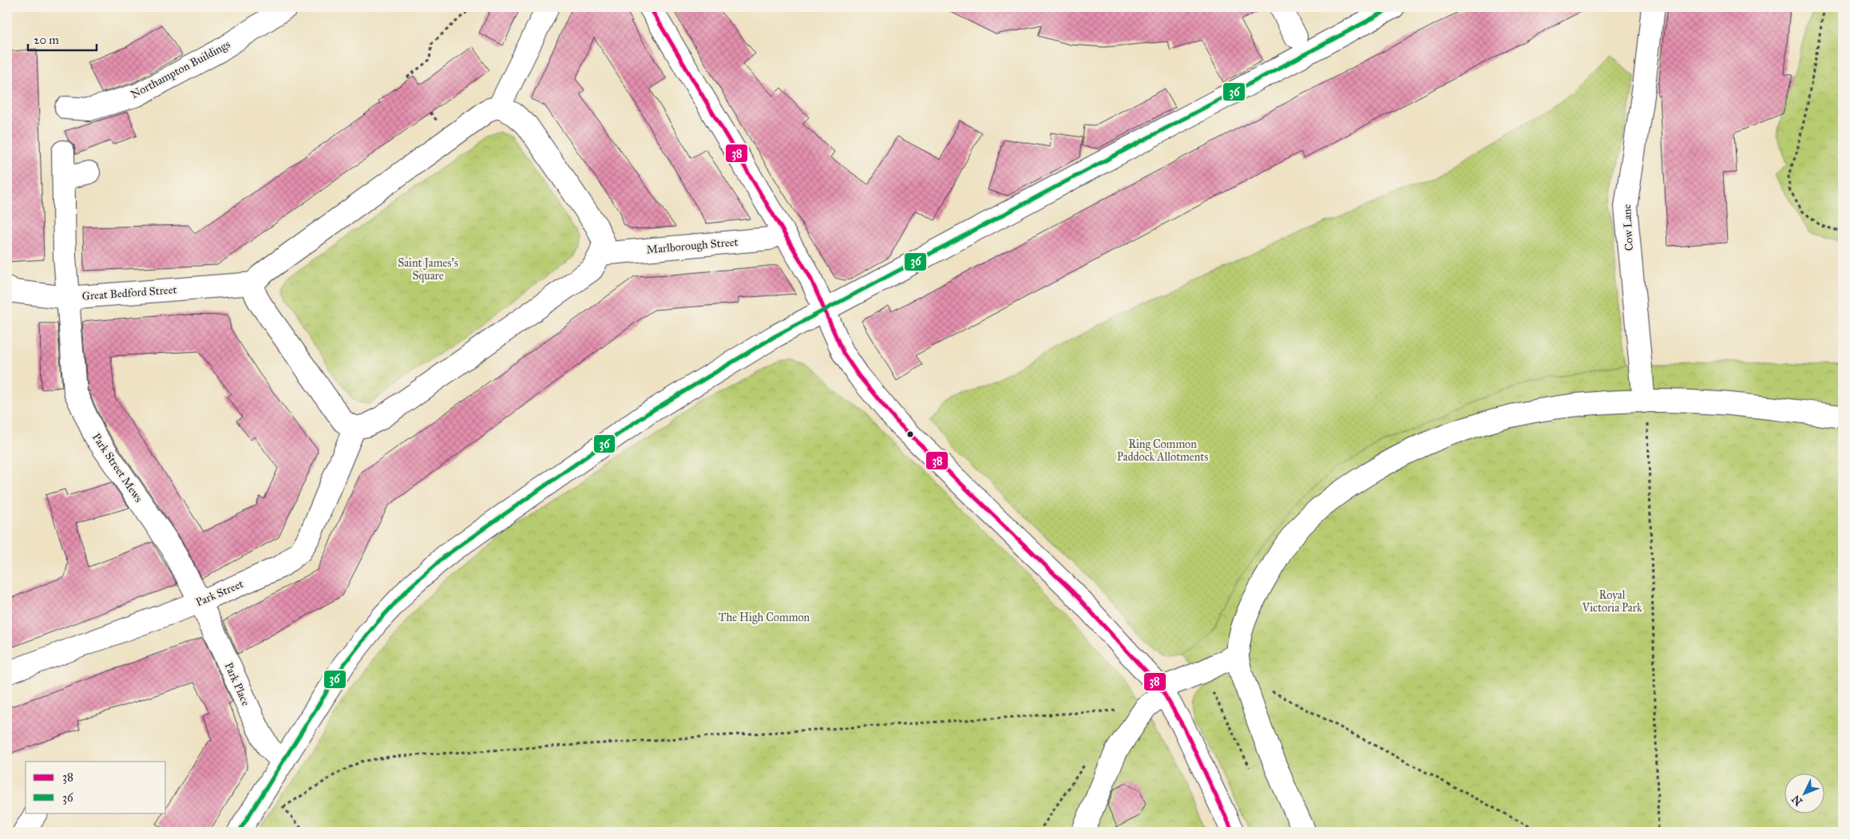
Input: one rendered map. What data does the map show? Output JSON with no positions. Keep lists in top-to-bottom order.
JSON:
{
  "streets": {
    "street": [
      "Northampton Buildings",
      "Cow Lane",
      "Marlborough Street",
      "Great Bedford Street",
      "Park Street Mews",
      "Park Street",
      "Park Place"
    ]
  },
  "crossings": [
    ["Great Bedford Street", "Park Street Mews"],
    ["Park Street Mews", "Park Street"],
    ["Park Street Mews", "Park Place"],
    ["Park Street", "Park Place"]
  ],
  "parks": [
    "Saint James's Square",
    "Ring Common Paddock Allotments",
    "Royal Victoria Park",
    "The High Common"
  ],
  "lines": ["transit line 38", "transit line 36"],
  "legend": ["38", "36"],
  "scale_bar": "20 m",
  "north": "bottom left"
}
